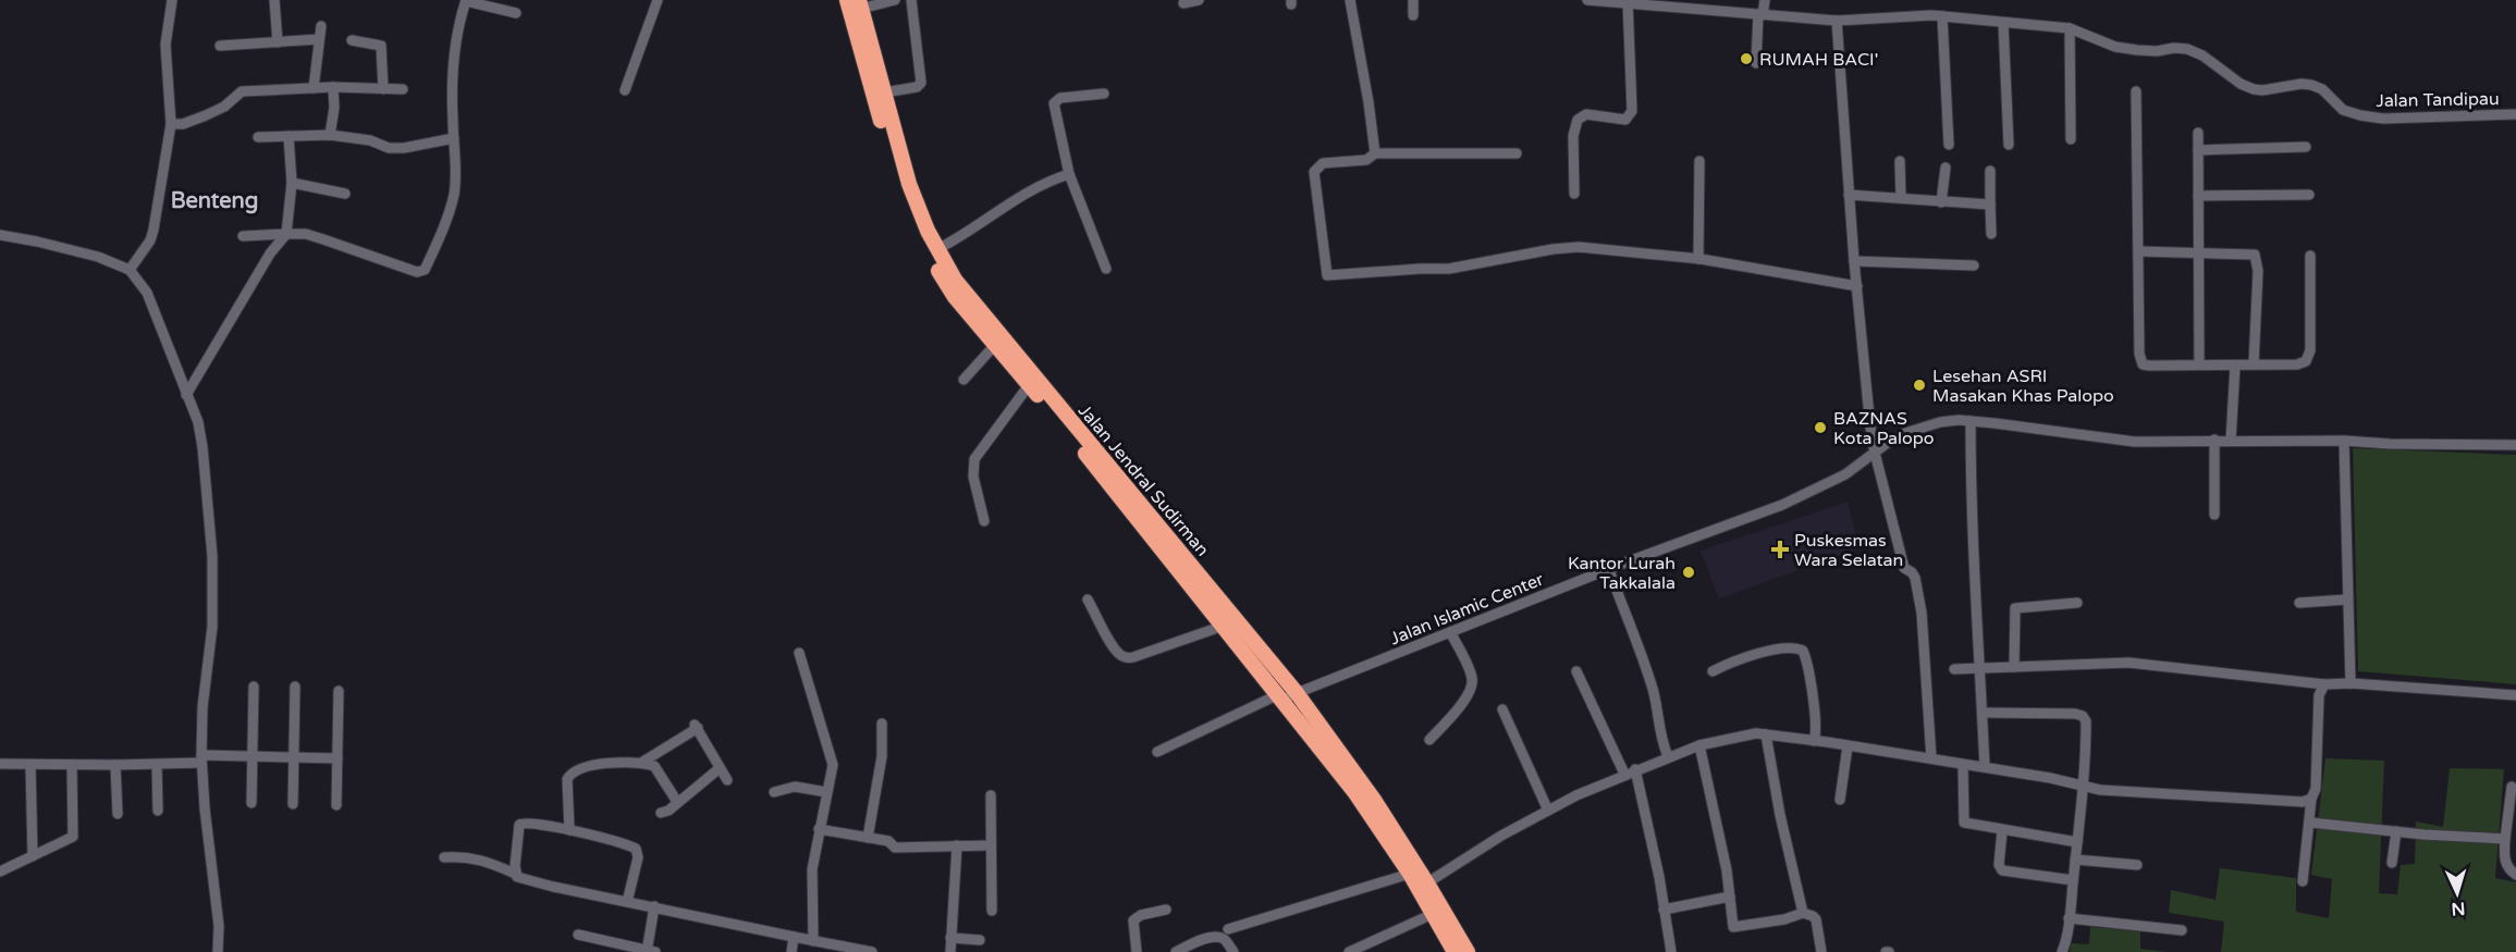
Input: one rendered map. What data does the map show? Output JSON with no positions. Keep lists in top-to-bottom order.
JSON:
{
  "streets": {
    "highway": ["Jalan Jendral Sudirman"],
    "street": ["Jalan Tandipau", "Jalan Islamic Center"]
  },
  "crossings": [
    ["Jalan Jendral Sudirman", "Jalan Islamic Center"]
  ],
  "districts": ["Benteng"],
  "places": {
    "other": [
      "RUMAH BACI'",
      "Lesehan ASRI Masakan Khas Palopo",
      "BAZNAS Kota Palopo",
      "Kantor Lurah Takkalala"
    ],
    "health": ["Puskesmas Wara Selatan"]
  },
  "north": "bottom"
}
